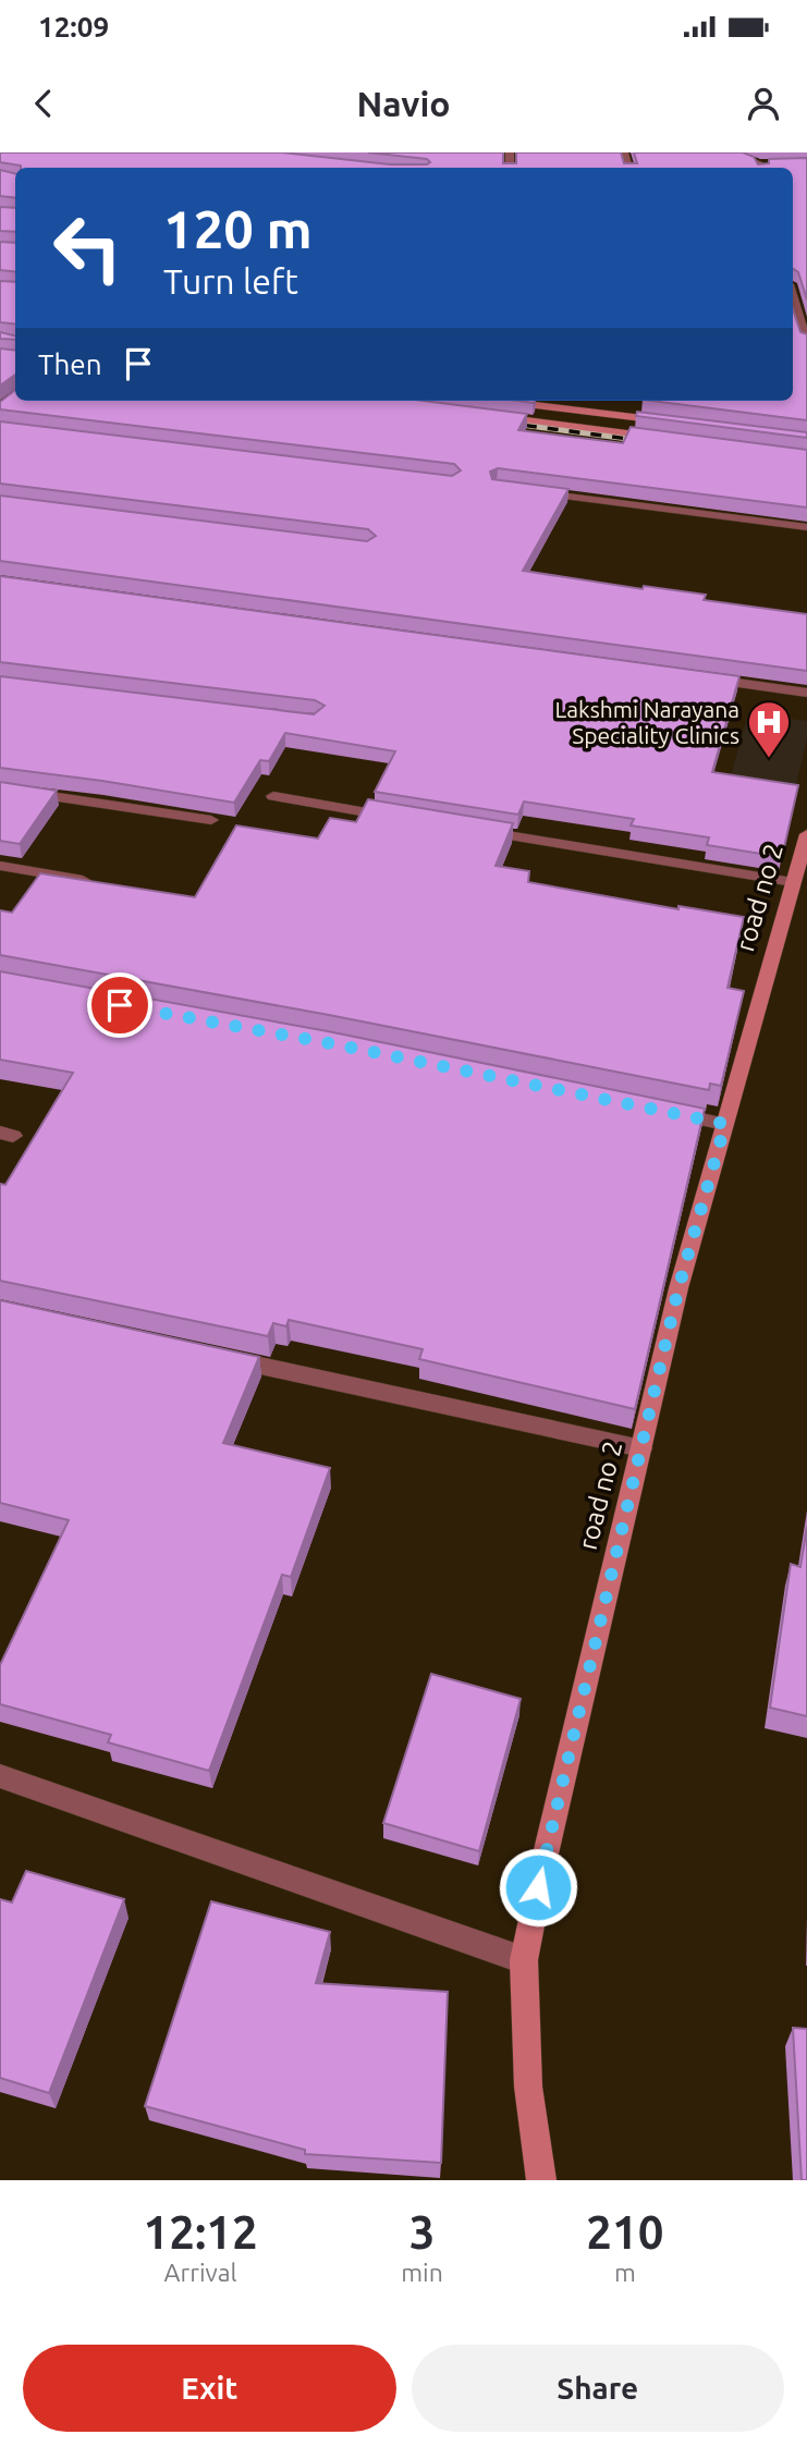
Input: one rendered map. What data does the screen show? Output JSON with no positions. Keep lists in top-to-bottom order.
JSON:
{
  "streets": {
    "main road": ["road no 2"]
  },
  "places": {
    "hospital": ["Lakshmi Narayana Speciality Clinics"]
  },
  "page": {
    "status": "12:09",
    "header": "Navio",
    "turn": ["120 m", "Turn left"],
    "then": "Then",
    "eta": [
      "12:12",
      "Arrival",
      "3",
      "min",
      "210",
      "m"
    ],
    "buttons": ["Exit", "Share"]
  }
}
